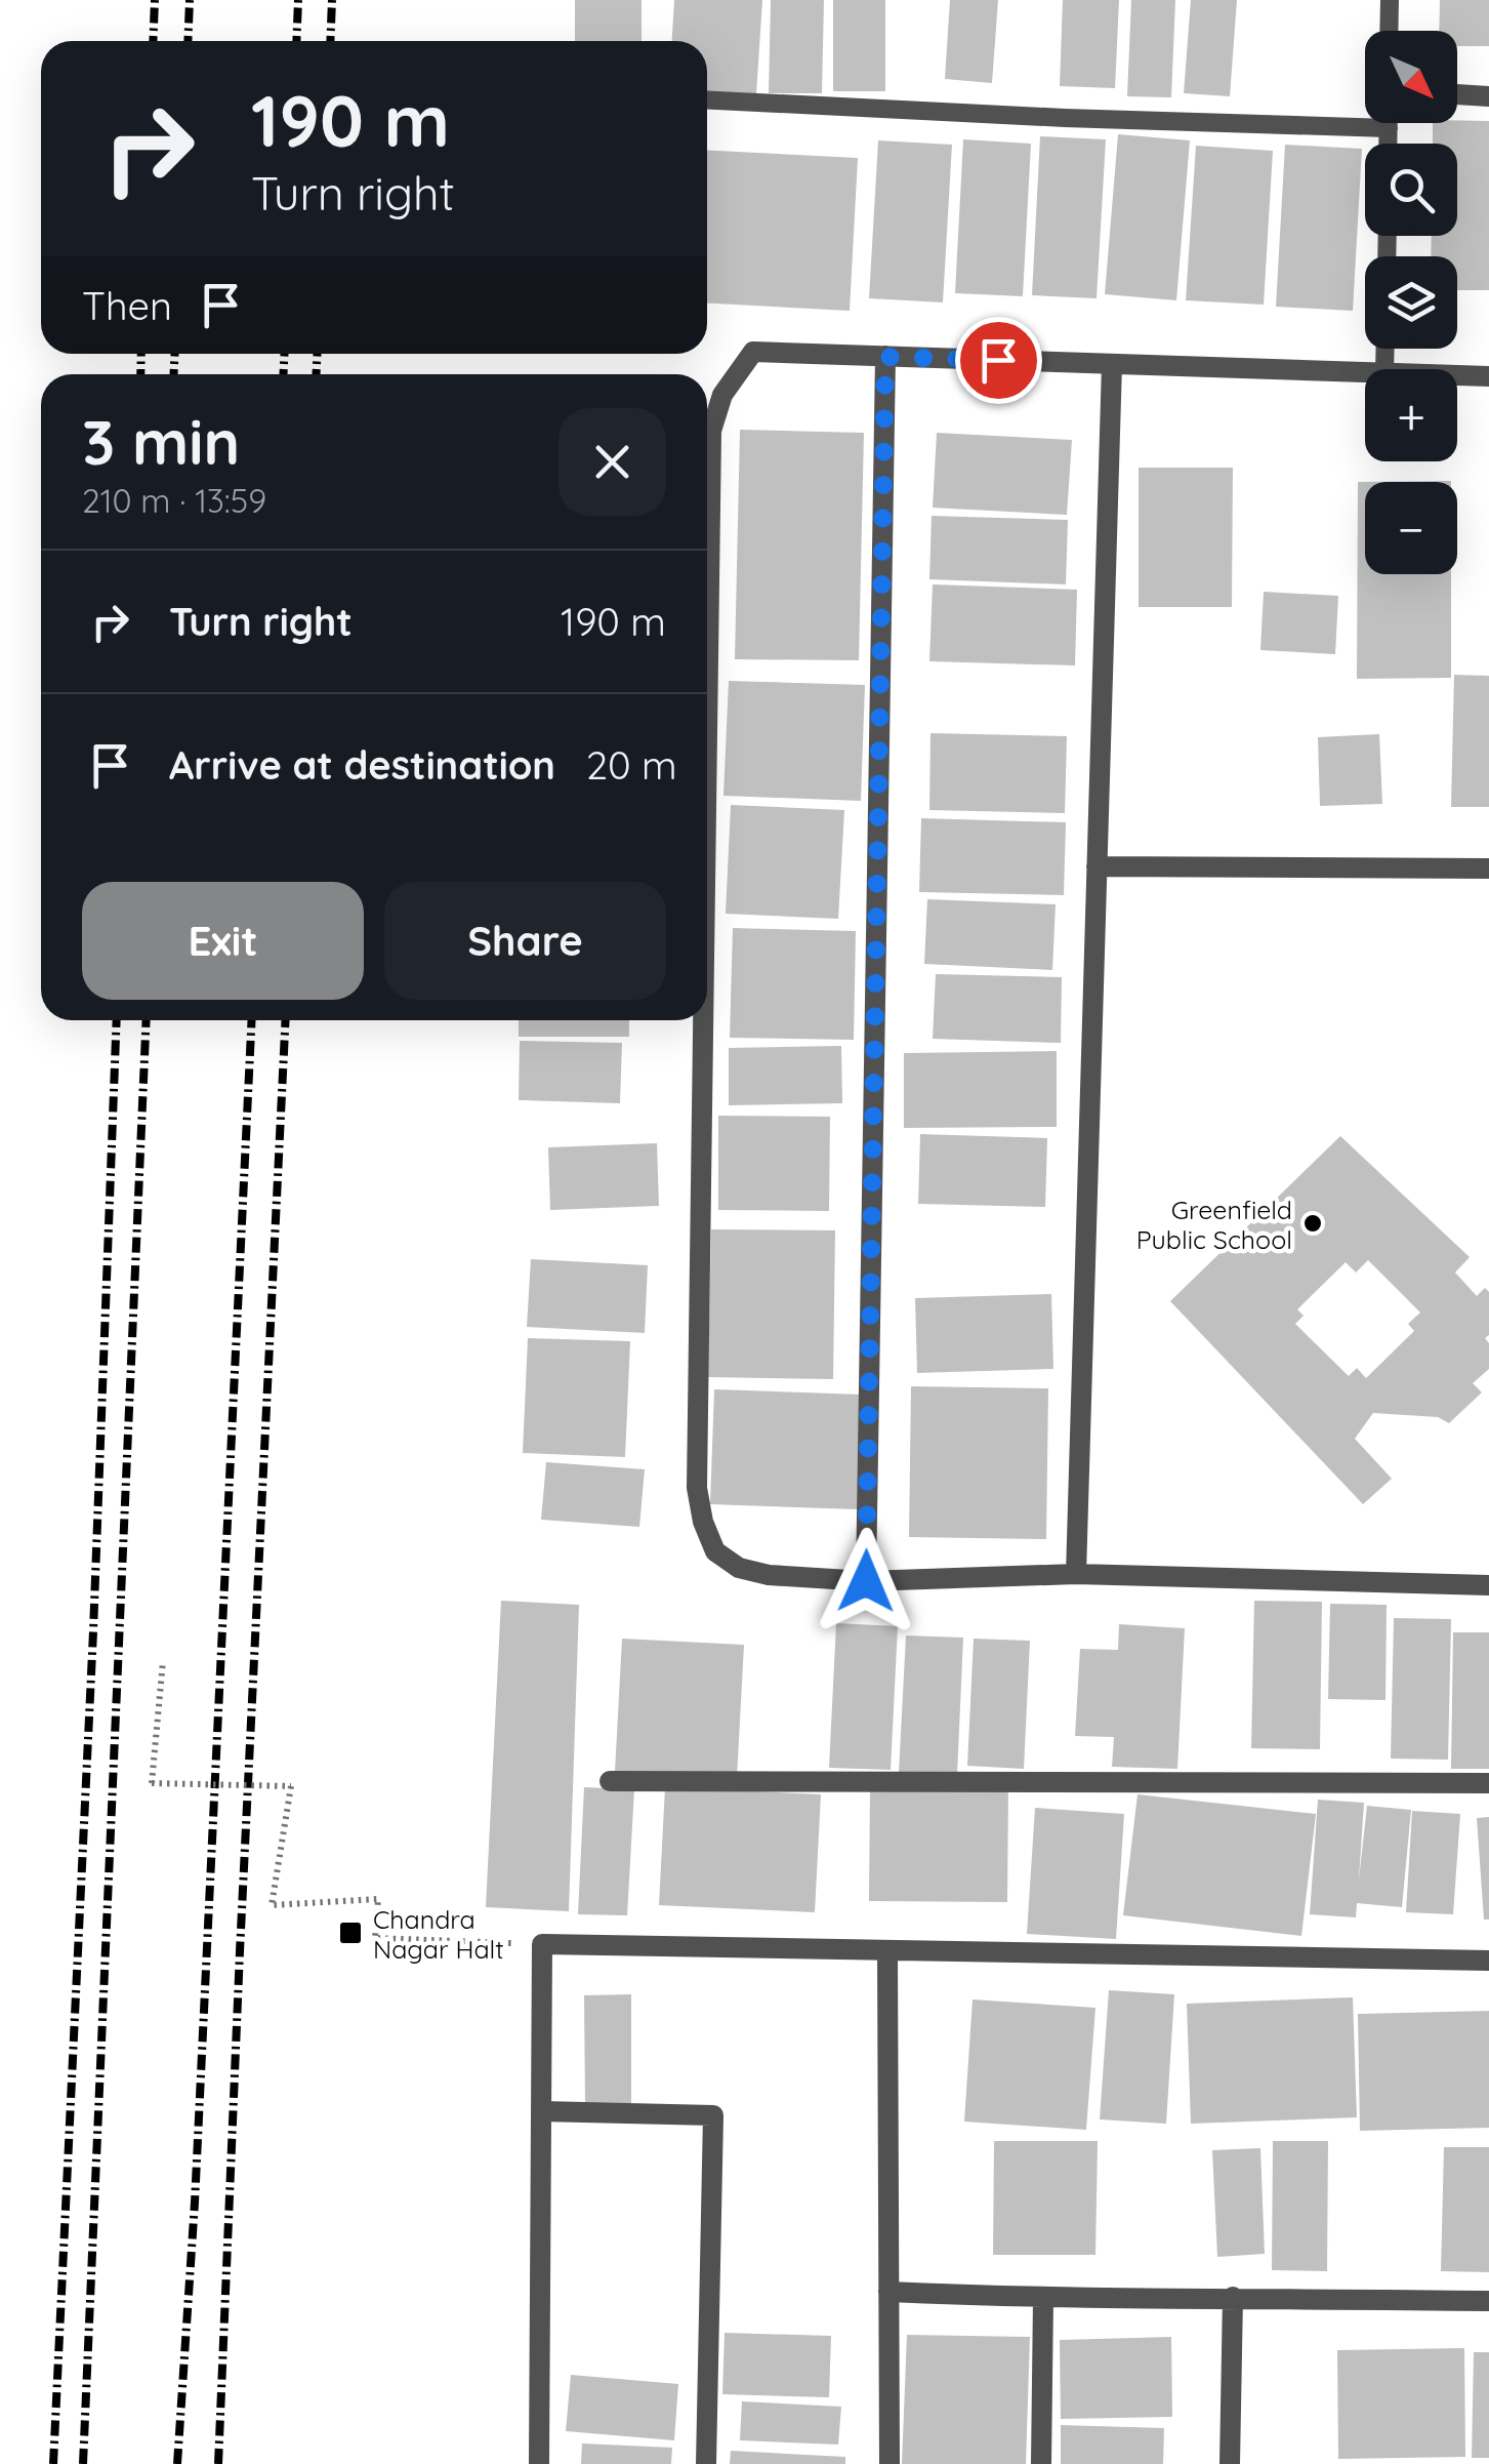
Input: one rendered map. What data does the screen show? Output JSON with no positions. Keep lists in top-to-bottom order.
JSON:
{
  "places": {
    "other": ["Greenfield Public School"],
    "transit": ["Chandra Nagar Halt"]
  },
  "north": "bottom right",
  "page": {
    "map_buttons": ["+", "−"],
    "turn": ["190 m", "Turn right"],
    "then": "Then",
    "heading": ["3 min", "210 m · 13:59"],
    "list": [
      {
        "name": "Turn right",
        "value": "190 m"
      },
      {
        "name": "Arrive at destination",
        "value": "20 m"
      }
    ],
    "buttons": ["Exit", "Share"]
  }
}
